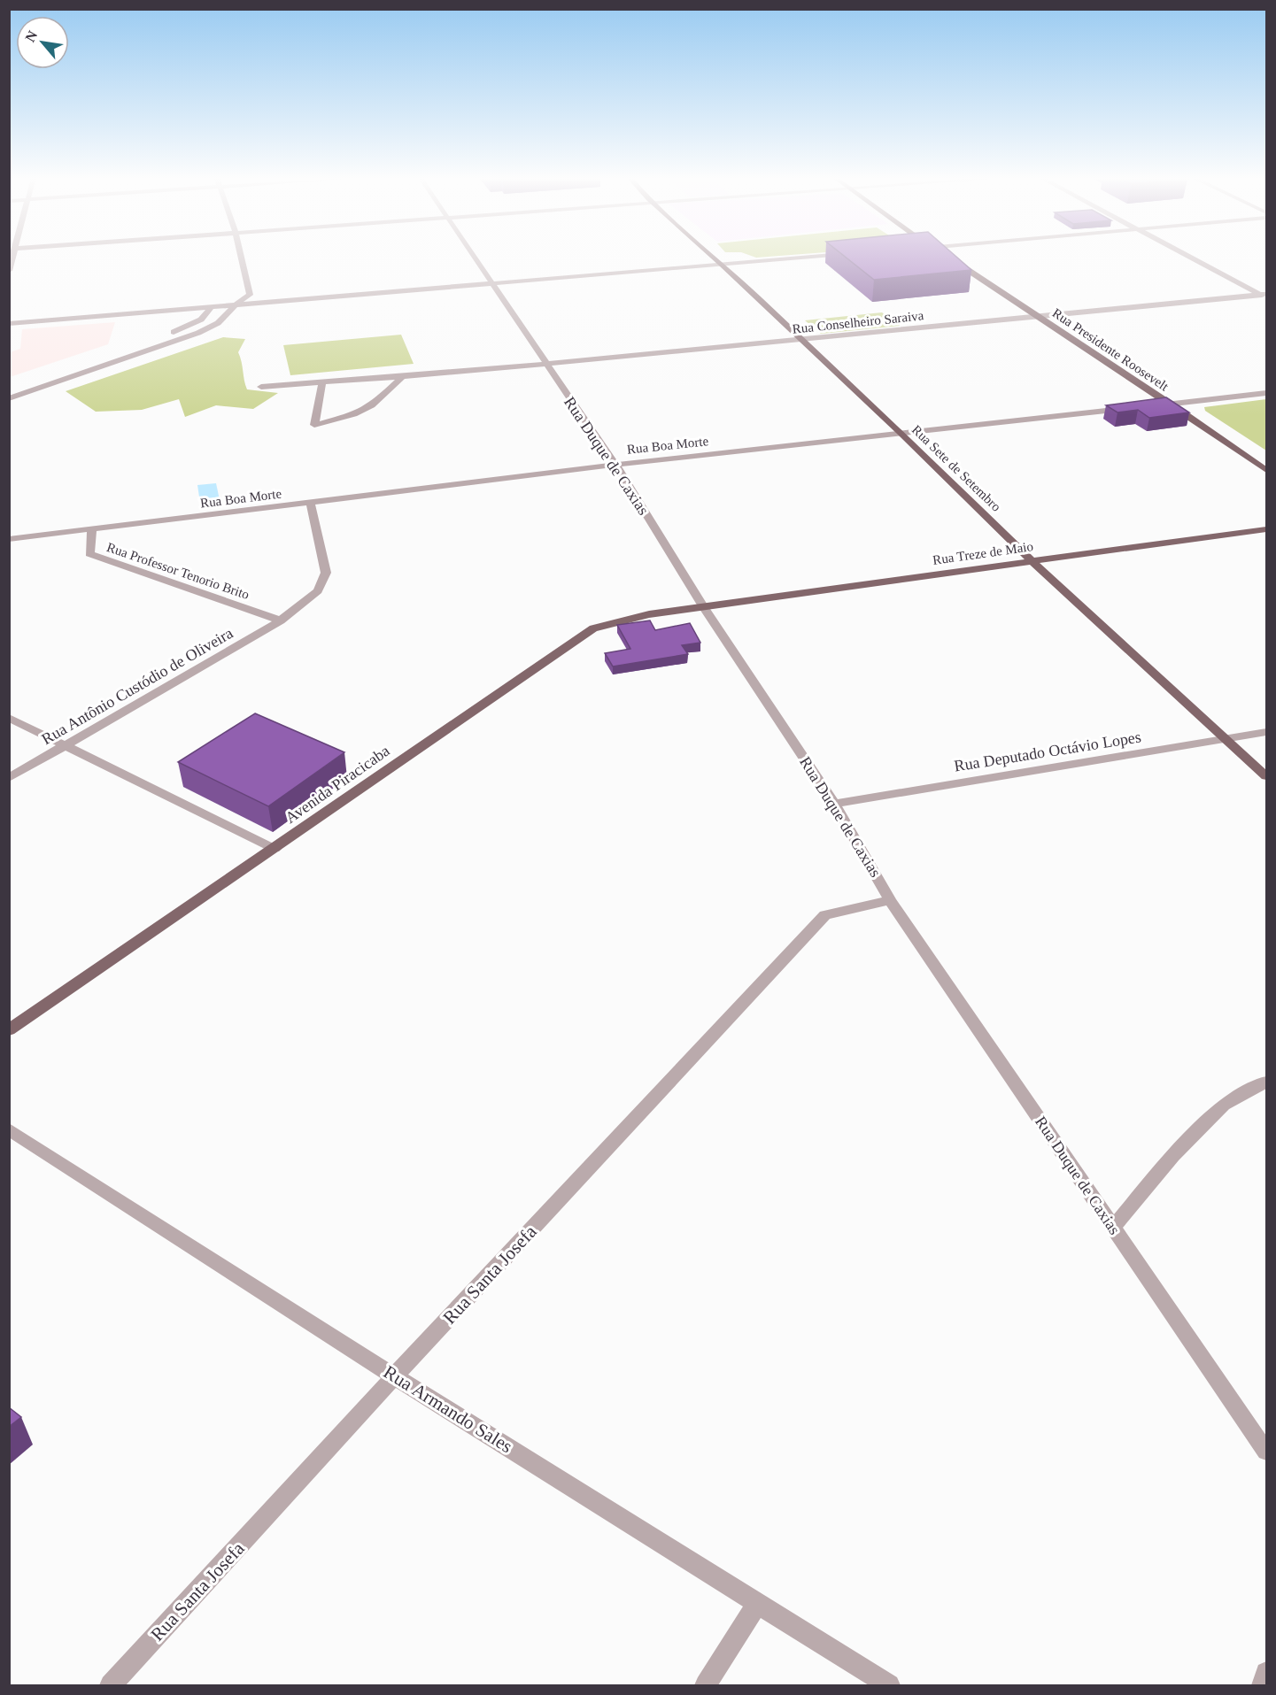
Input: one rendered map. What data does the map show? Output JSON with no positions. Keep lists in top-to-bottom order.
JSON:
{
  "streets": {
    "main road": [
      "Rua Presidente Roosevelt",
      "Rua Sete de Setembro",
      "Rua Treze de Maio",
      "Avenida Piracicaba"
    ],
    "street": [
      "Rua Conselheiro Saraiva",
      "Rua Boa Morte",
      "Rua Duque de Caxias",
      "Rua Professor Tenorio Brito",
      "Rua Antônio Custódio de Oliveira",
      "Rua Deputado Octávio Lopes",
      "Rua Santa Josefa",
      "Rua Armando Sales"
    ]
  },
  "crossings": [
    ["Rua Conselheiro Saraiva", "Rua Presidente Roosevelt"],
    ["Rua Conselheiro Saraiva", "Rua Duque de Caxias"],
    ["Rua Conselheiro Saraiva", "Rua Sete de Setembro"],
    ["Rua Boa Morte", "Rua Duque de Caxias"],
    ["Rua Boa Morte", "Rua Sete de Setembro"],
    ["Rua Boa Morte", "Rua Professor Tenorio Brito"],
    ["Rua Boa Morte", "Rua Antônio Custódio de Oliveira"],
    ["Rua Duque de Caxias", "Rua Treze de Maio"],
    ["Rua Duque de Caxias", "Rua Deputado Octávio Lopes"],
    ["Rua Duque de Caxias", "Avenida Piracicaba"],
    ["Rua Duque de Caxias", "Rua Santa Josefa"],
    ["Rua Sete de Setembro", "Rua Treze de Maio"],
    ["Rua Sete de Setembro", "Rua Deputado Octávio Lopes"],
    ["Rua Treze de Maio", "Avenida Piracicaba"],
    ["Rua Professor Tenorio Brito", "Rua Antônio Custódio de Oliveira"],
    ["Rua Santa Josefa", "Rua Armando Sales"]
  ],
  "north": "top left"
}
